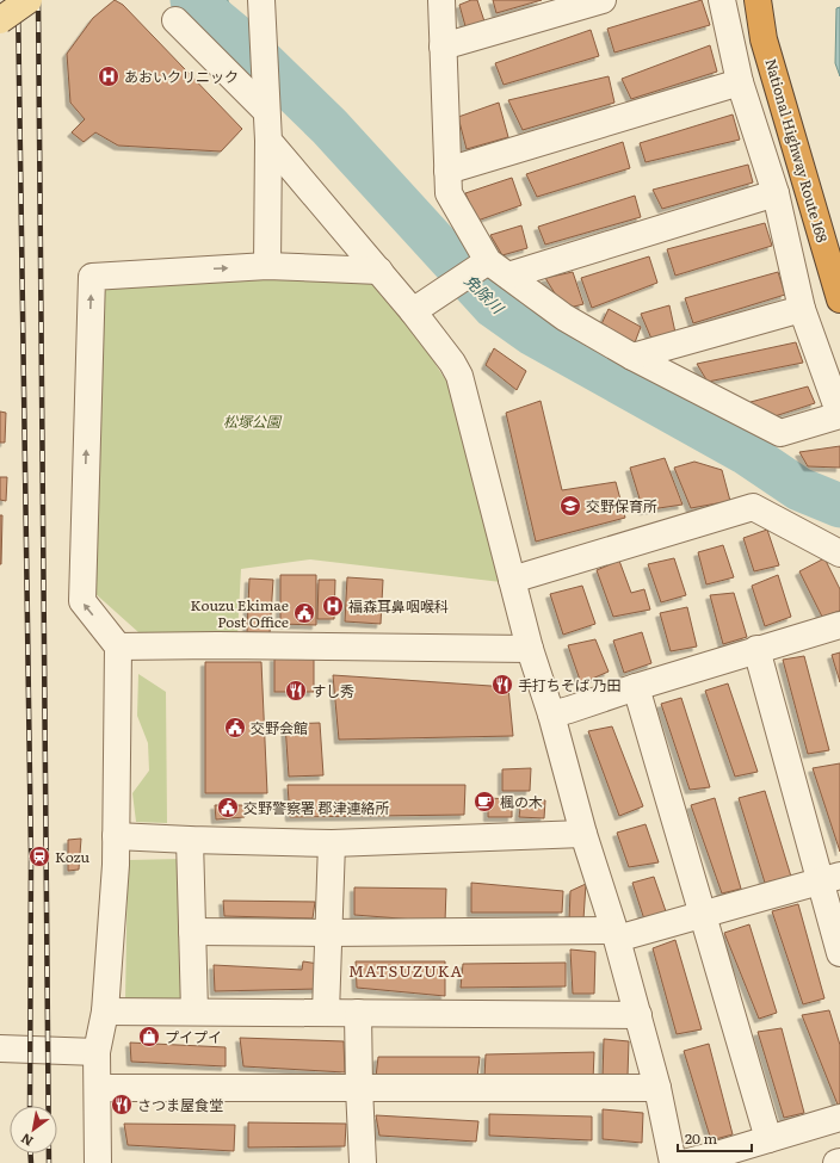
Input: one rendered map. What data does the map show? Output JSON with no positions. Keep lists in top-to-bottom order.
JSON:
{
  "streets": {
    "highway": ["National Highway Route 168"]
  },
  "districts": ["MATSUZUKA"],
  "water": ["免除川"],
  "parks": ["松塚公園"],
  "places": {
    "hospital": ["あおいクリニック", "福森耳鼻咽喉科"],
    "school or university": ["交野保育所"],
    "public building": ["Kouzu Ekimae Post Office", "交野会館", "交野警察署 郡津連絡所"],
    "restaurant": ["手打ちそば 乃田", "すし秀", "さつま屋食堂"],
    "cafe": ["楓の木"],
    "station": ["Kozu"],
    "shop": ["プイプイ"]
  },
  "scale_bar": "20 m",
  "north": "bottom left"
}
